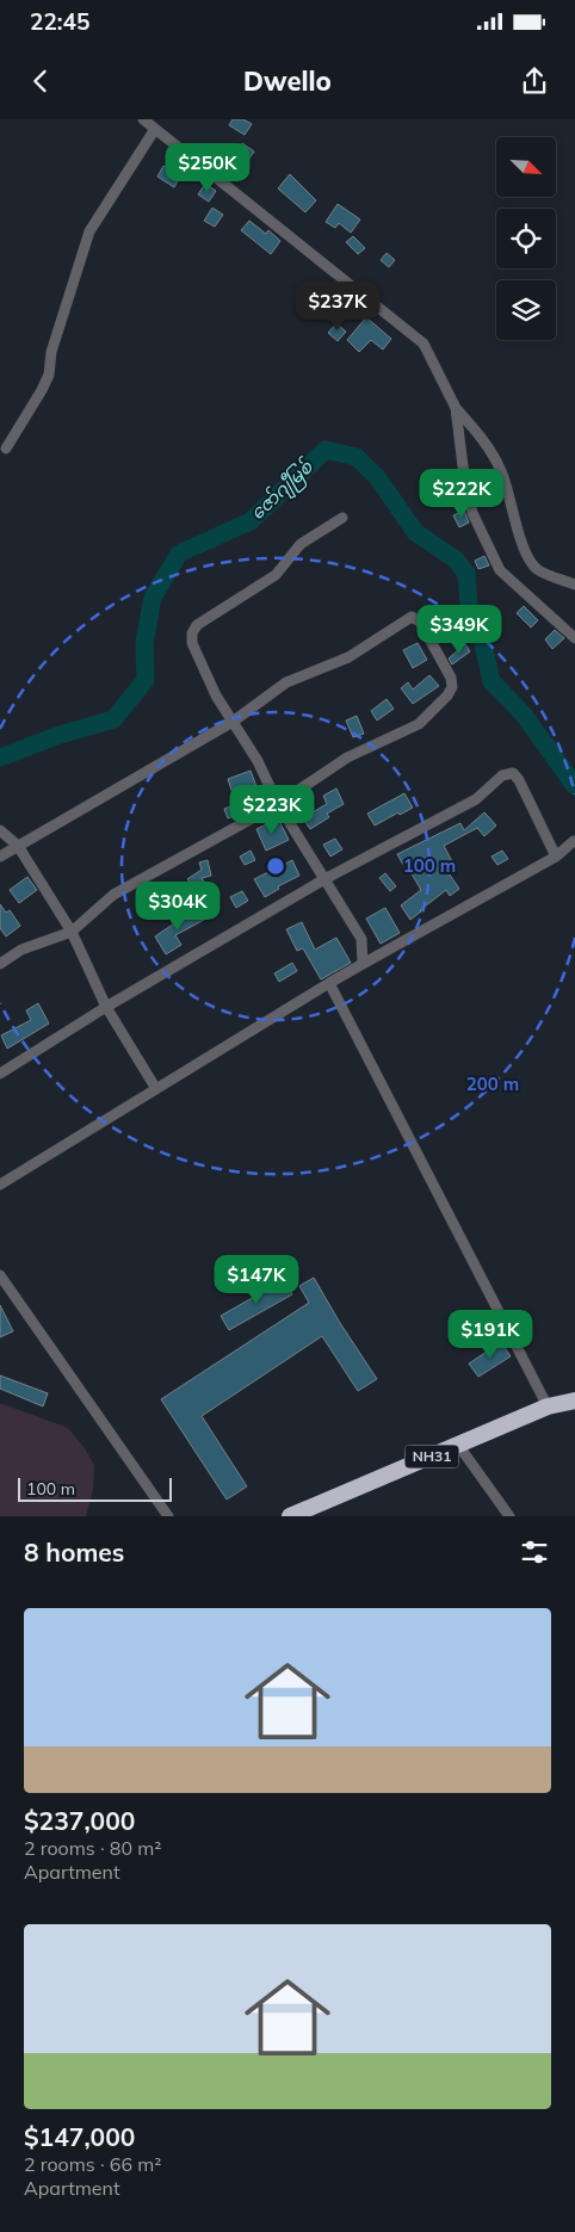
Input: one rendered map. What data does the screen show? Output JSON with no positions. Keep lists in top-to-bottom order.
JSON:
{
  "streets": {
    "highway": ["NH31"]
  },
  "water": ["ဇော်ဂျီမြစ်"],
  "scale_bar": "100 m",
  "north": "bottom right",
  "page": {
    "status": "22:45",
    "header": "Dwello",
    "price": [
      "$250K",
      "$237K",
      "$222K",
      "$349K",
      "$223K",
      "$304K",
      "$147K",
      "$191K"
    ],
    "scale": "100 m",
    "heading": "8 homes",
    "list": [
      {
        "name": "$237,000",
        "note": "2 rooms · 80 m² · Apartment"
      },
      {
        "name": "$147,000",
        "note": "2 rooms · 66 m² · Apartment"
      }
    ]
  },
  "rings": ["100 m", "200 m"]
}
